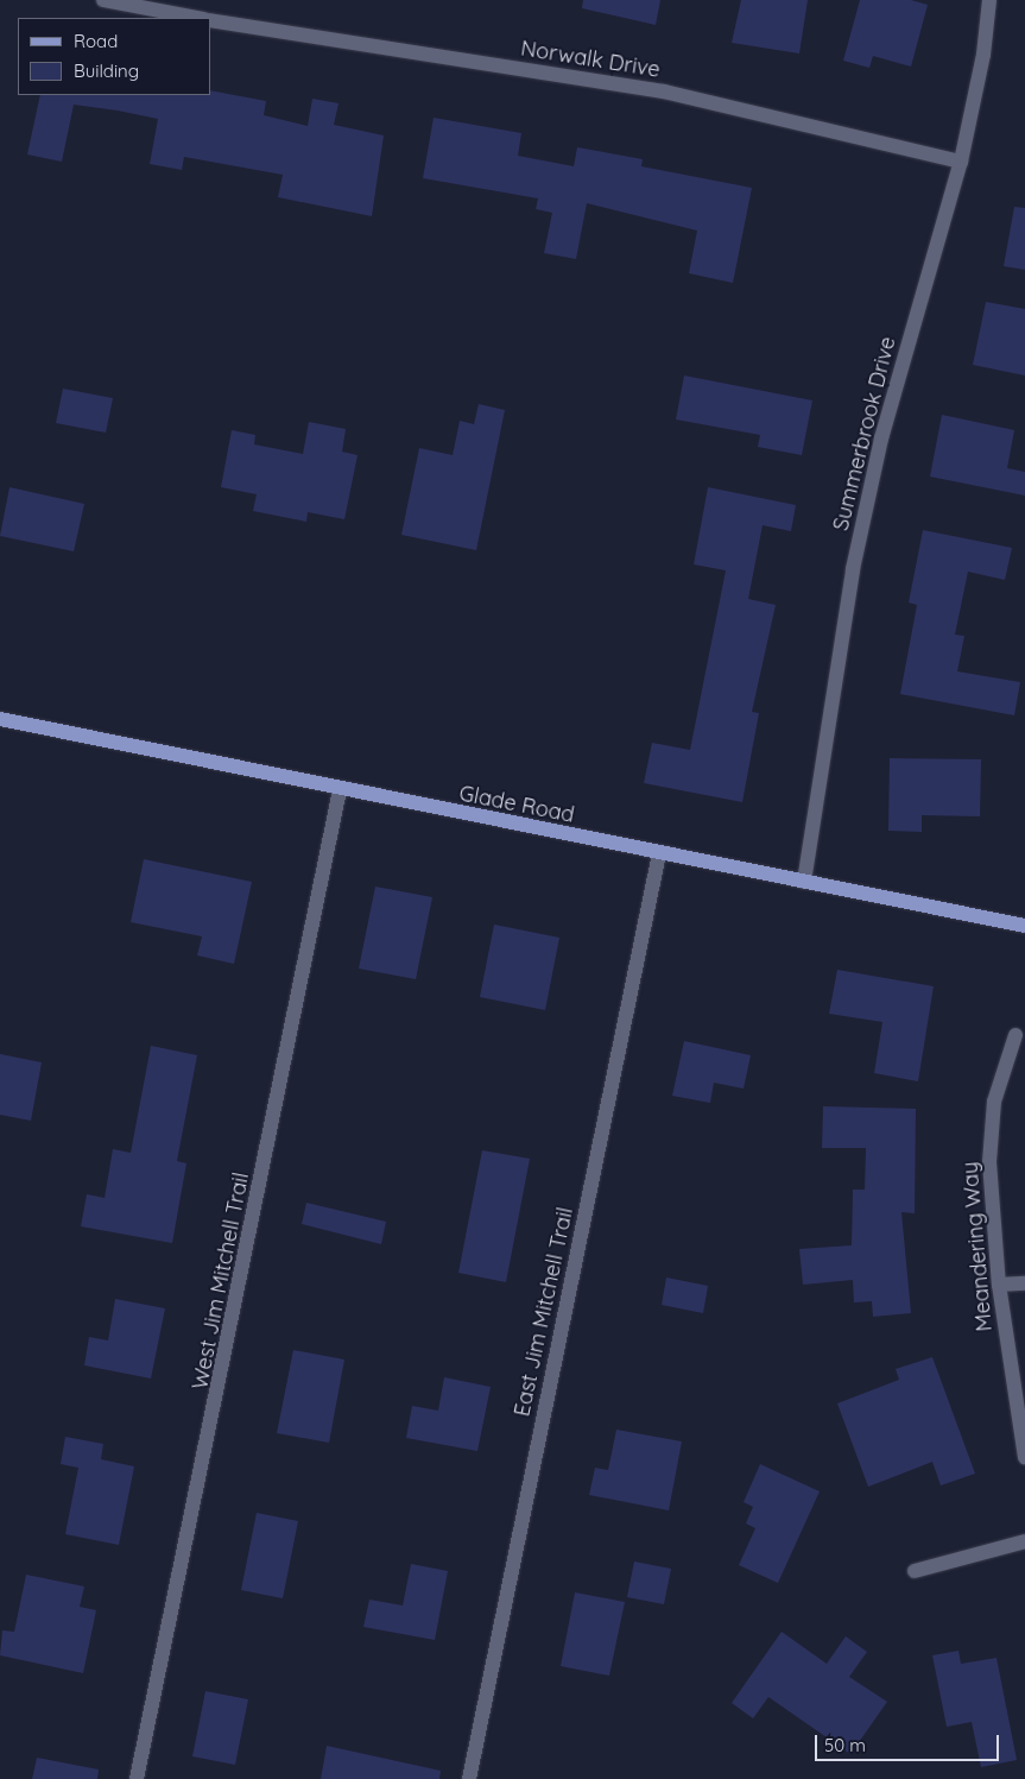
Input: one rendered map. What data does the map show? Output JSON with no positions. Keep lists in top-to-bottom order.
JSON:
{
  "streets": {
    "main road": ["Glade Road"],
    "street": [
      "Norwalk Drive",
      "Summerbrook Drive",
      "Meandering Way",
      "West Jim Mitchell Trail",
      "East Jim Mitchell Trail"
    ]
  },
  "crossings": [
    ["Norwalk Drive", "Summerbrook Drive"],
    ["Summerbrook Drive", "Glade Road"],
    ["Glade Road", "West Jim Mitchell Trail"],
    ["Glade Road", "East Jim Mitchell Trail"]
  ],
  "legend": ["Road", "Building"],
  "scale_bar": "50 m"
}
